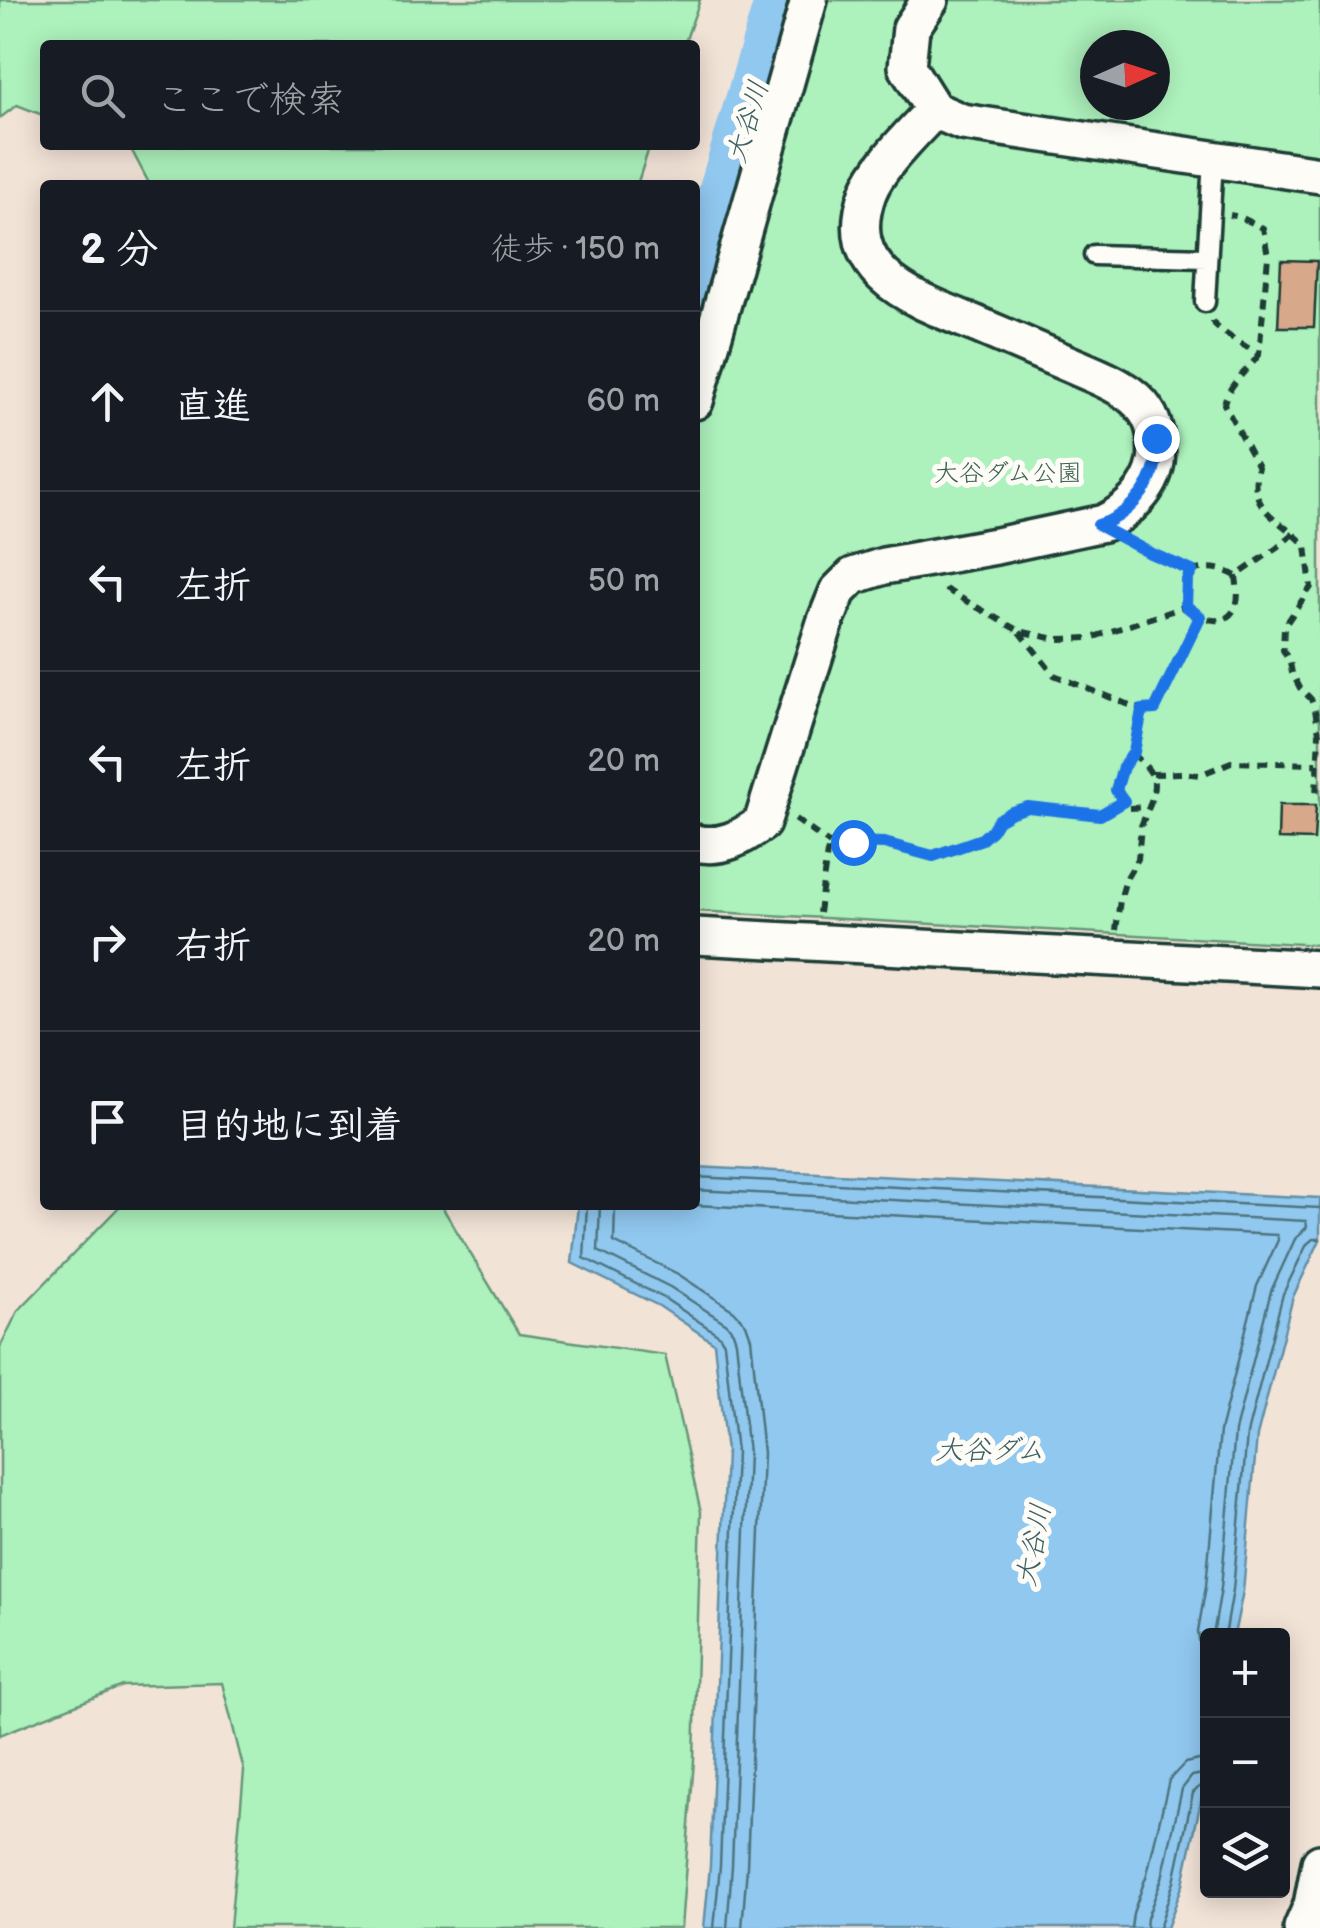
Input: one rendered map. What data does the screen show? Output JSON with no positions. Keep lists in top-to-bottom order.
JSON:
{
  "water": ["大谷川", "大谷ダム"],
  "parks": ["大谷ダム公園"],
  "north": "right",
  "page": {
    "search": "ここで検索",
    "heading": ["2 分", "徒歩 · 150 m"],
    "list": [
      ["直進", "60 m"],
      ["左折", "50 m"],
      ["左折", "20 m"],
      ["右折", "20 m"],
      "目的地に到着"
    ],
    "map_buttons": ["+", "−"]
  }
}
